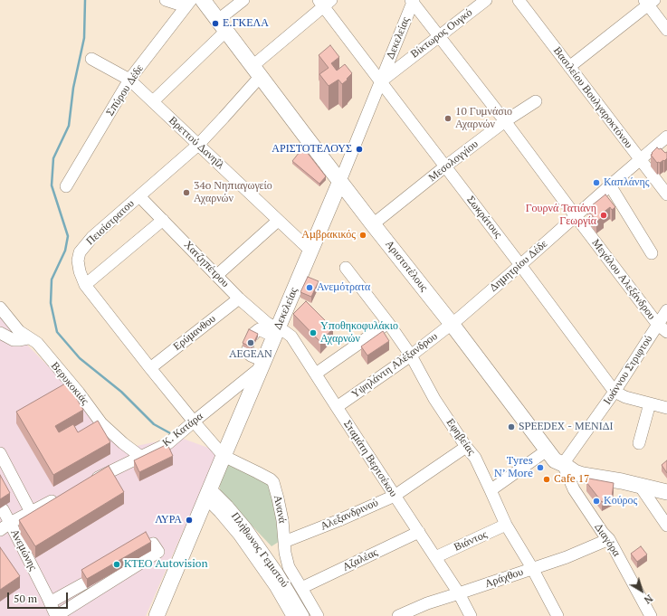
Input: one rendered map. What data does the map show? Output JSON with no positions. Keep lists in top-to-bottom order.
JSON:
{
  "streets": {
    "main road": ["Δεκελείας", "Αριστοτέλους"],
    "street": [
      "Βίκτωρος Ουγκό",
      "Σπύρου Δέδε",
      "Βασιλείου Βουλγαροκτόνου",
      "Βρεττού Δανηΐλ",
      "Μεσολογγίου",
      "Σωκράτους",
      "Πεισίστρατου",
      "Χατζηπέτρου",
      "Δημητρίου Δέδε",
      "Μεγάλου Αλεξάνδρου",
      "Ερύμανθου",
      "Υψηλάντη Αλέξανδρου",
      "Ιωάννου Στριφτού",
      "Βερυκοκιάς",
      "Κ. Κατάρα",
      "Εφηβείας",
      "Σταμάτη Βερτσέκου",
      "Ανανά",
      "Αλεξανδρινού",
      "Διαγόρα",
      "Βιάντος",
      "Ανεμώνης",
      "Πλήθωνος Γεμιστού",
      "Αζαλέας",
      "Αράχθου"
    ]
  },
  "crossings": [
    ["Βίκτωρος Ουγκό", "Δεκελείας"],
    ["Βίκτωρος Ουγκό", "Σωκράτους"],
    ["Βίκτωρος Ουγκό", "Μεγάλου Αλεξάνδρου"],
    ["Δεκελείας", "Βρεττού Δανηΐλ"],
    ["Δεκελείας", "Σωκράτους"],
    ["Δεκελείας", "Πεισίστρατου"],
    ["Δεκελείας", "Χατζηπέτρου"],
    ["Δεκελείας", "Αριστοτέλους"],
    ["Δεκελείας", "Μεγάλου Αλεξάνδρου"],
    ["Δεκελείας", "Κ. Κατάρα"],
    ["Δεκελείας", "Σταμάτη Βερτσέκου"],
    ["Δεκελείας", "Ανανά"],
    ["Δεκελείας", "Πλήθωνος Γεμιστού"],
    ["Σπύρου Δέδε", "Βρεττού Δανηΐλ"],
    ["Βασιλείου Βουλγαροκτόνου", "Δημητρίου Δέδε"],
    ["Βρεττού Δανηΐλ", "Πεισίστρατου"],
    ["Μεσολογγίου", "Σωκράτους"],
    ["Μεσολογγίου", "Αριστοτέλους"],
    ["Μεσολογγίου", "Μεγάλου Αλεξάνδρου"],
    ["Σωκράτους", "Πεισίστρατου"],
    ["Σωκράτους", "Δημητρίου Δέδε"],
    ["Σωκράτους", "Ιωάννου Στριφτού"],
    ["Πεισίστρατου", "Χατζηπέτρου"],
    ["Πεισίστρατου", "Αριστοτέλους"],
    ["Πεισίστρατου", "Ερύμανθου"],
    ["Πεισίστρατου", "Κ. Κατάρα"],
    ["Πεισίστρατου", "Ανανά"],
    ["Χατζηπέτρου", "Ερύμανθου"],
    ["Χατζηπέτρου", "Σταμάτη Βερτσέκου"],
    ["Αριστοτέλους", "Δημητρίου Δέδε"],
    ["Αριστοτέλους", "Υψηλάντη Αλέξανδρου"],
    ["Αριστοτέλους", "Ιωάννου Στριφτού"],
    ["Αριστοτέλους", "Διαγόρα"],
    ["Δημητρίου Δέδε", "Μεγάλου Αλεξάνδρου"],
    ["Δημητρίου Δέδε", "Υψηλάντη Αλέξανδρου"],
    ["Μεγάλου Αλεξάνδρου", "Ιωάννου Στριφτού"],
    ["Υψηλάντη Αλέξανδρου", "Εφηβείας"],
    ["Υψηλάντη Αλέξανδρου", "Σταμάτη Βερτσέκου"],
    ["Ιωάννου Στριφτού", "Διαγόρα"],
    ["Βερυκοκιάς", "Κ. Κατάρα"],
    ["Εφηβείας", "Αλεξανδρινού"],
    ["Εφηβείας", "Βιάντος"],
    ["Εφηβείας", "Αράχθου"],
    ["Σταμάτη Βερτσέκου", "Αλεξανδρινού"],
    ["Σταμάτη Βερτσέκου", "Βιάντος"],
    ["Σταμάτη Βερτσέκου", "Αζαλέας"],
    ["Σταμάτη Βερτσέκου", "Αράχθου"],
    ["Ανανά", "Αλεξανδρινού"],
    ["Ανανά", "Πλήθωνος Γεμιστού"],
    ["Ανανά", "Αζαλέας"],
    ["Διαγόρα", "Αράχθου"],
    ["Πλήθωνος Γεμιστού", "Αζαλέας"]
  ],
  "places": [
    "Ε.ΓΚΕΛΑ",
    "10 Γυμνάσιο Αχαρνών",
    "ΑΡΙΣΤΟΤΕΛΟΥΣ",
    "Καπλάνης",
    "34o Νηπιαγωγείο Αχαρνών",
    "Γουρνά Τατιάνη Γεωργία",
    "Αμβρακικός",
    "Ανεμότρατα",
    "Υποθηκοφυλάκιο Αχαρνών",
    "AEGEAN",
    "SPEEDEX - ΜΕΝΙΔΙ",
    "Tyres N’ More",
    "Cafe 17",
    "Κούρος",
    "ΛΥΡΑ",
    "ΚΤΕΟ Autovision"
  ],
  "scale_bar": "50 m",
  "north": "bottom right"
}
